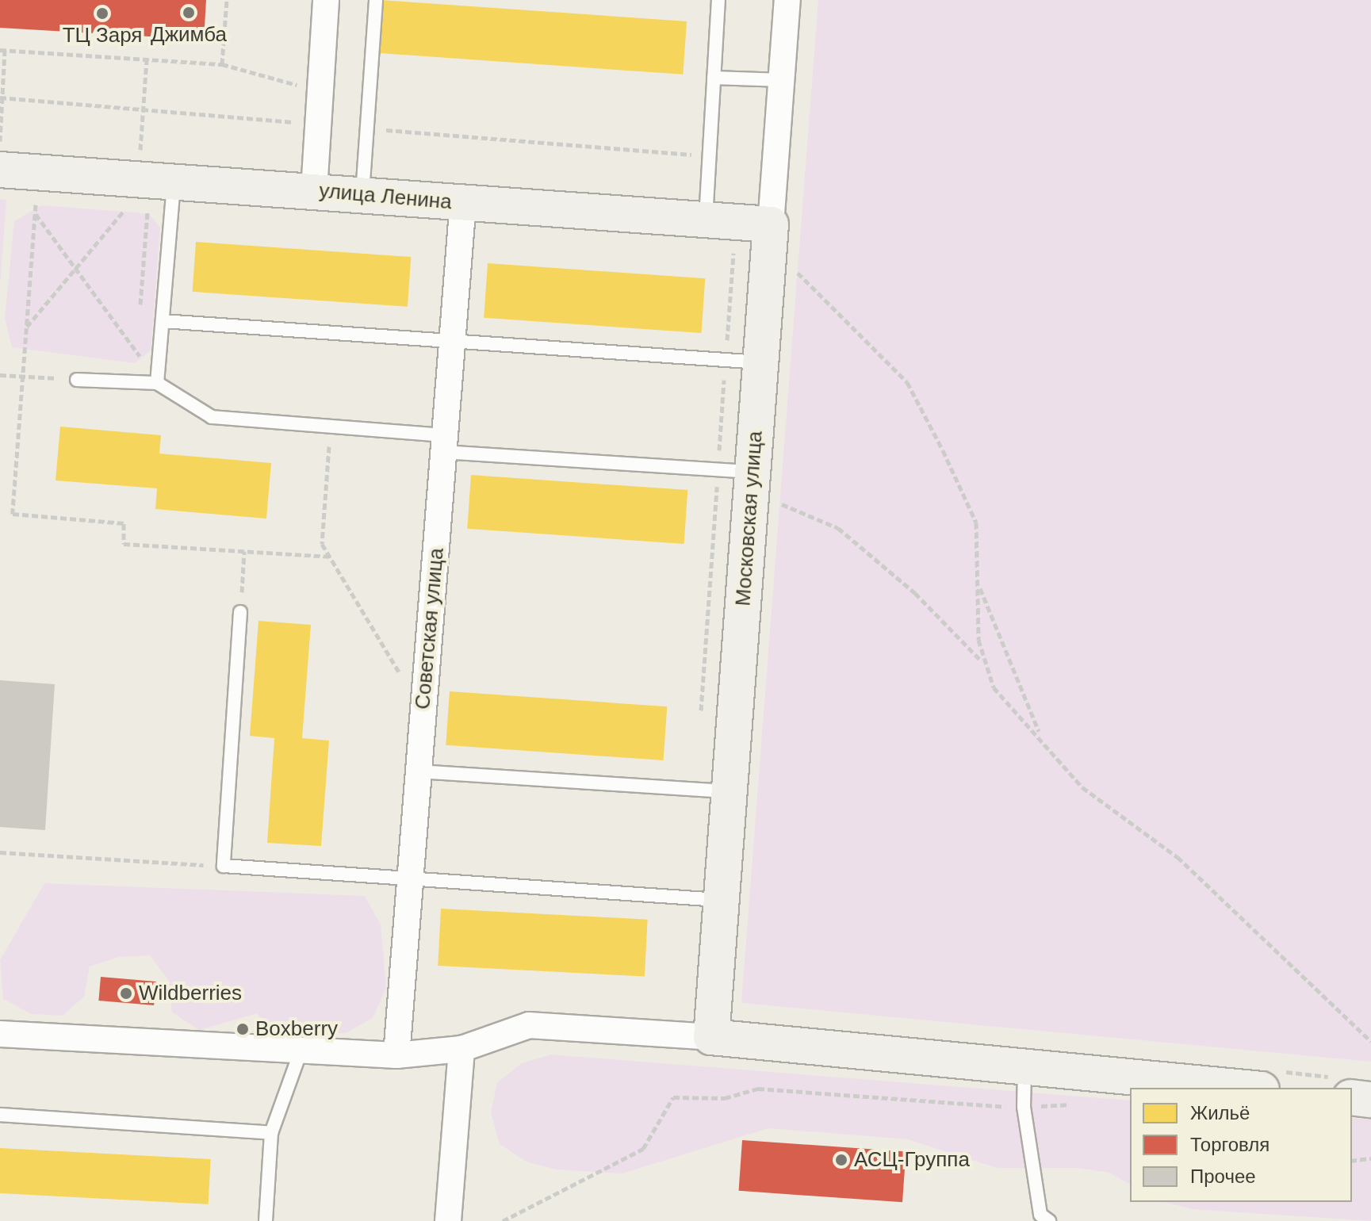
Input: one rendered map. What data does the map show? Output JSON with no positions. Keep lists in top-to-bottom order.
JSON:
{
  "streets": {
    "street": ["улица Ленина", "Московская улица", "Советская улица"]
  },
  "crossings": [
    ["улица Ленина", "Московская улица"],
    ["улица Ленина", "Советская улица"]
  ],
  "places": [
    "Джимба",
    "ТЦ Заря",
    "Wildberries",
    "Boxberry",
    "АСЦ-Группа"
  ],
  "legend": ["Жильё", "Торговля", "Прочее"]
}
